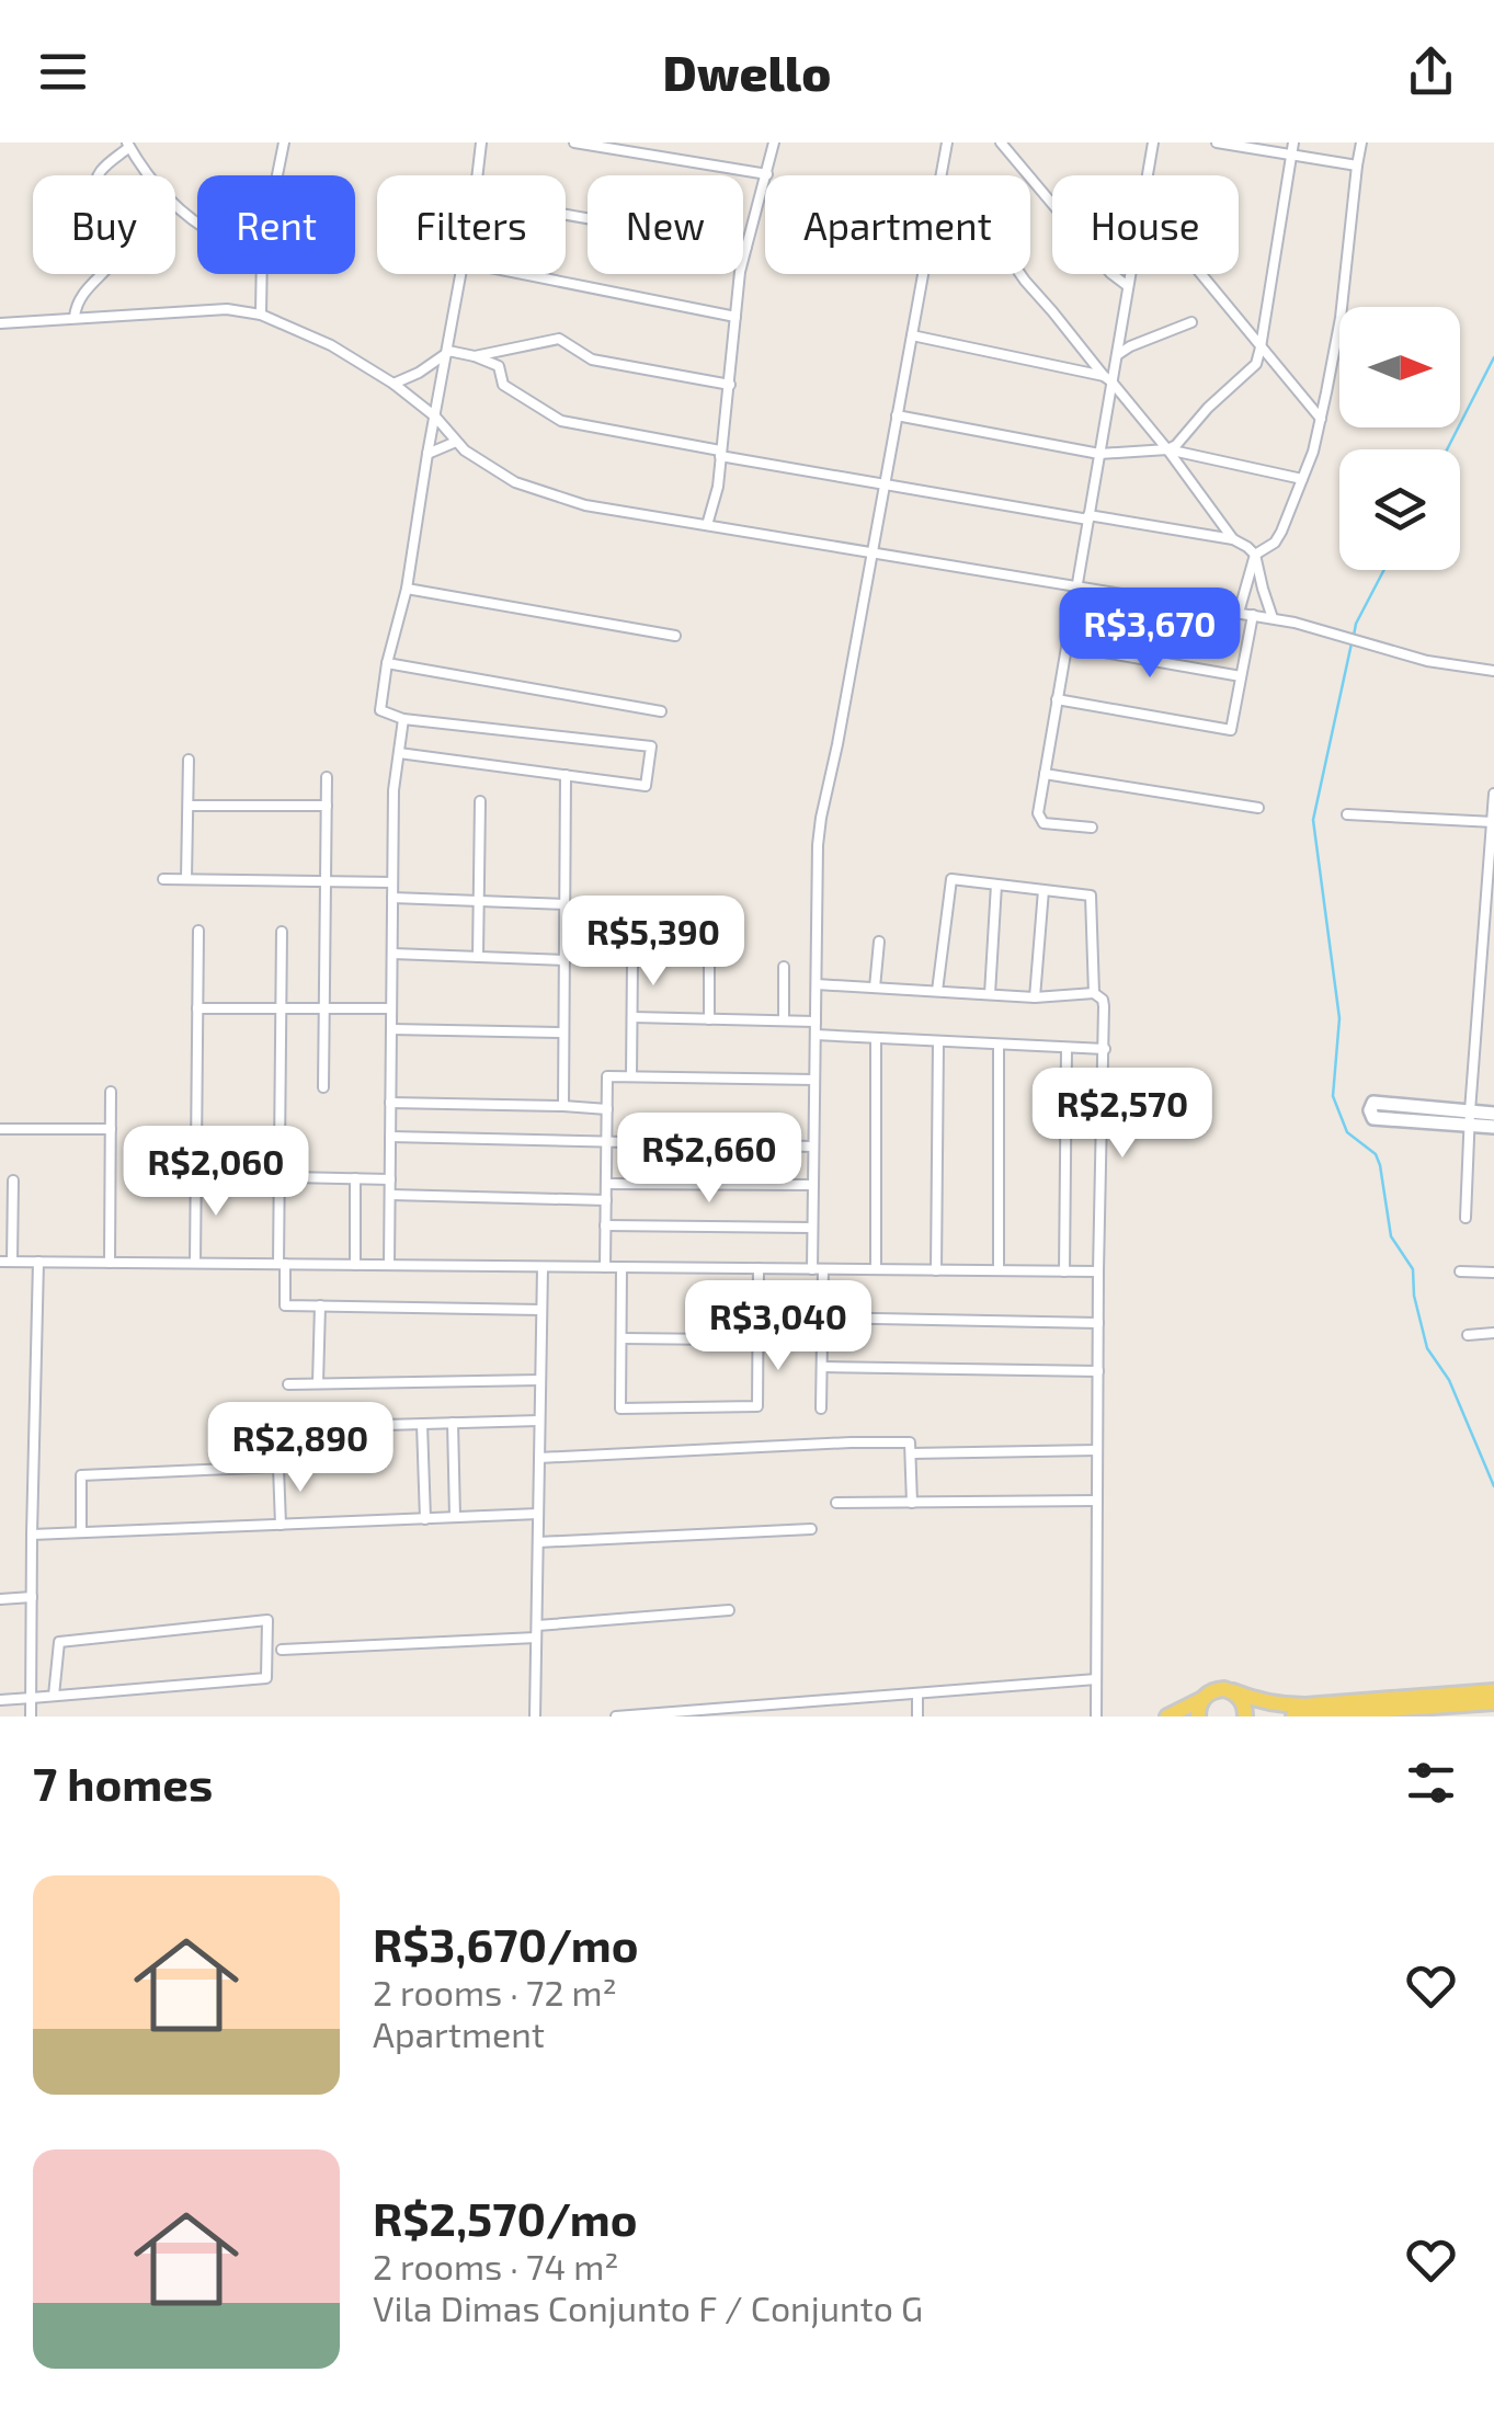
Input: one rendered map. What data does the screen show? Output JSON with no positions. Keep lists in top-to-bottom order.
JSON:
{
  "north": "right",
  "page": {
    "header": "Dwello",
    "chip": [
      "Buy",
      "Rent",
      "Filters",
      "New",
      "Apartment",
      "House"
    ],
    "price": [
      "R$3,670",
      "R$5,390",
      "R$2,570",
      "R$2,660",
      "R$2,060",
      "R$3,040",
      "R$2,890"
    ],
    "heading": "7 homes",
    "list": [
      {
        "name": "R$3,670/mo",
        "note": "2 rooms · 72 m² · Apartment"
      },
      {
        "name": "R$2,570/mo",
        "note": "2 rooms · 74 m² · Vila Dimas Conjunto F / Conjunto G"
      }
    ]
  }
}
